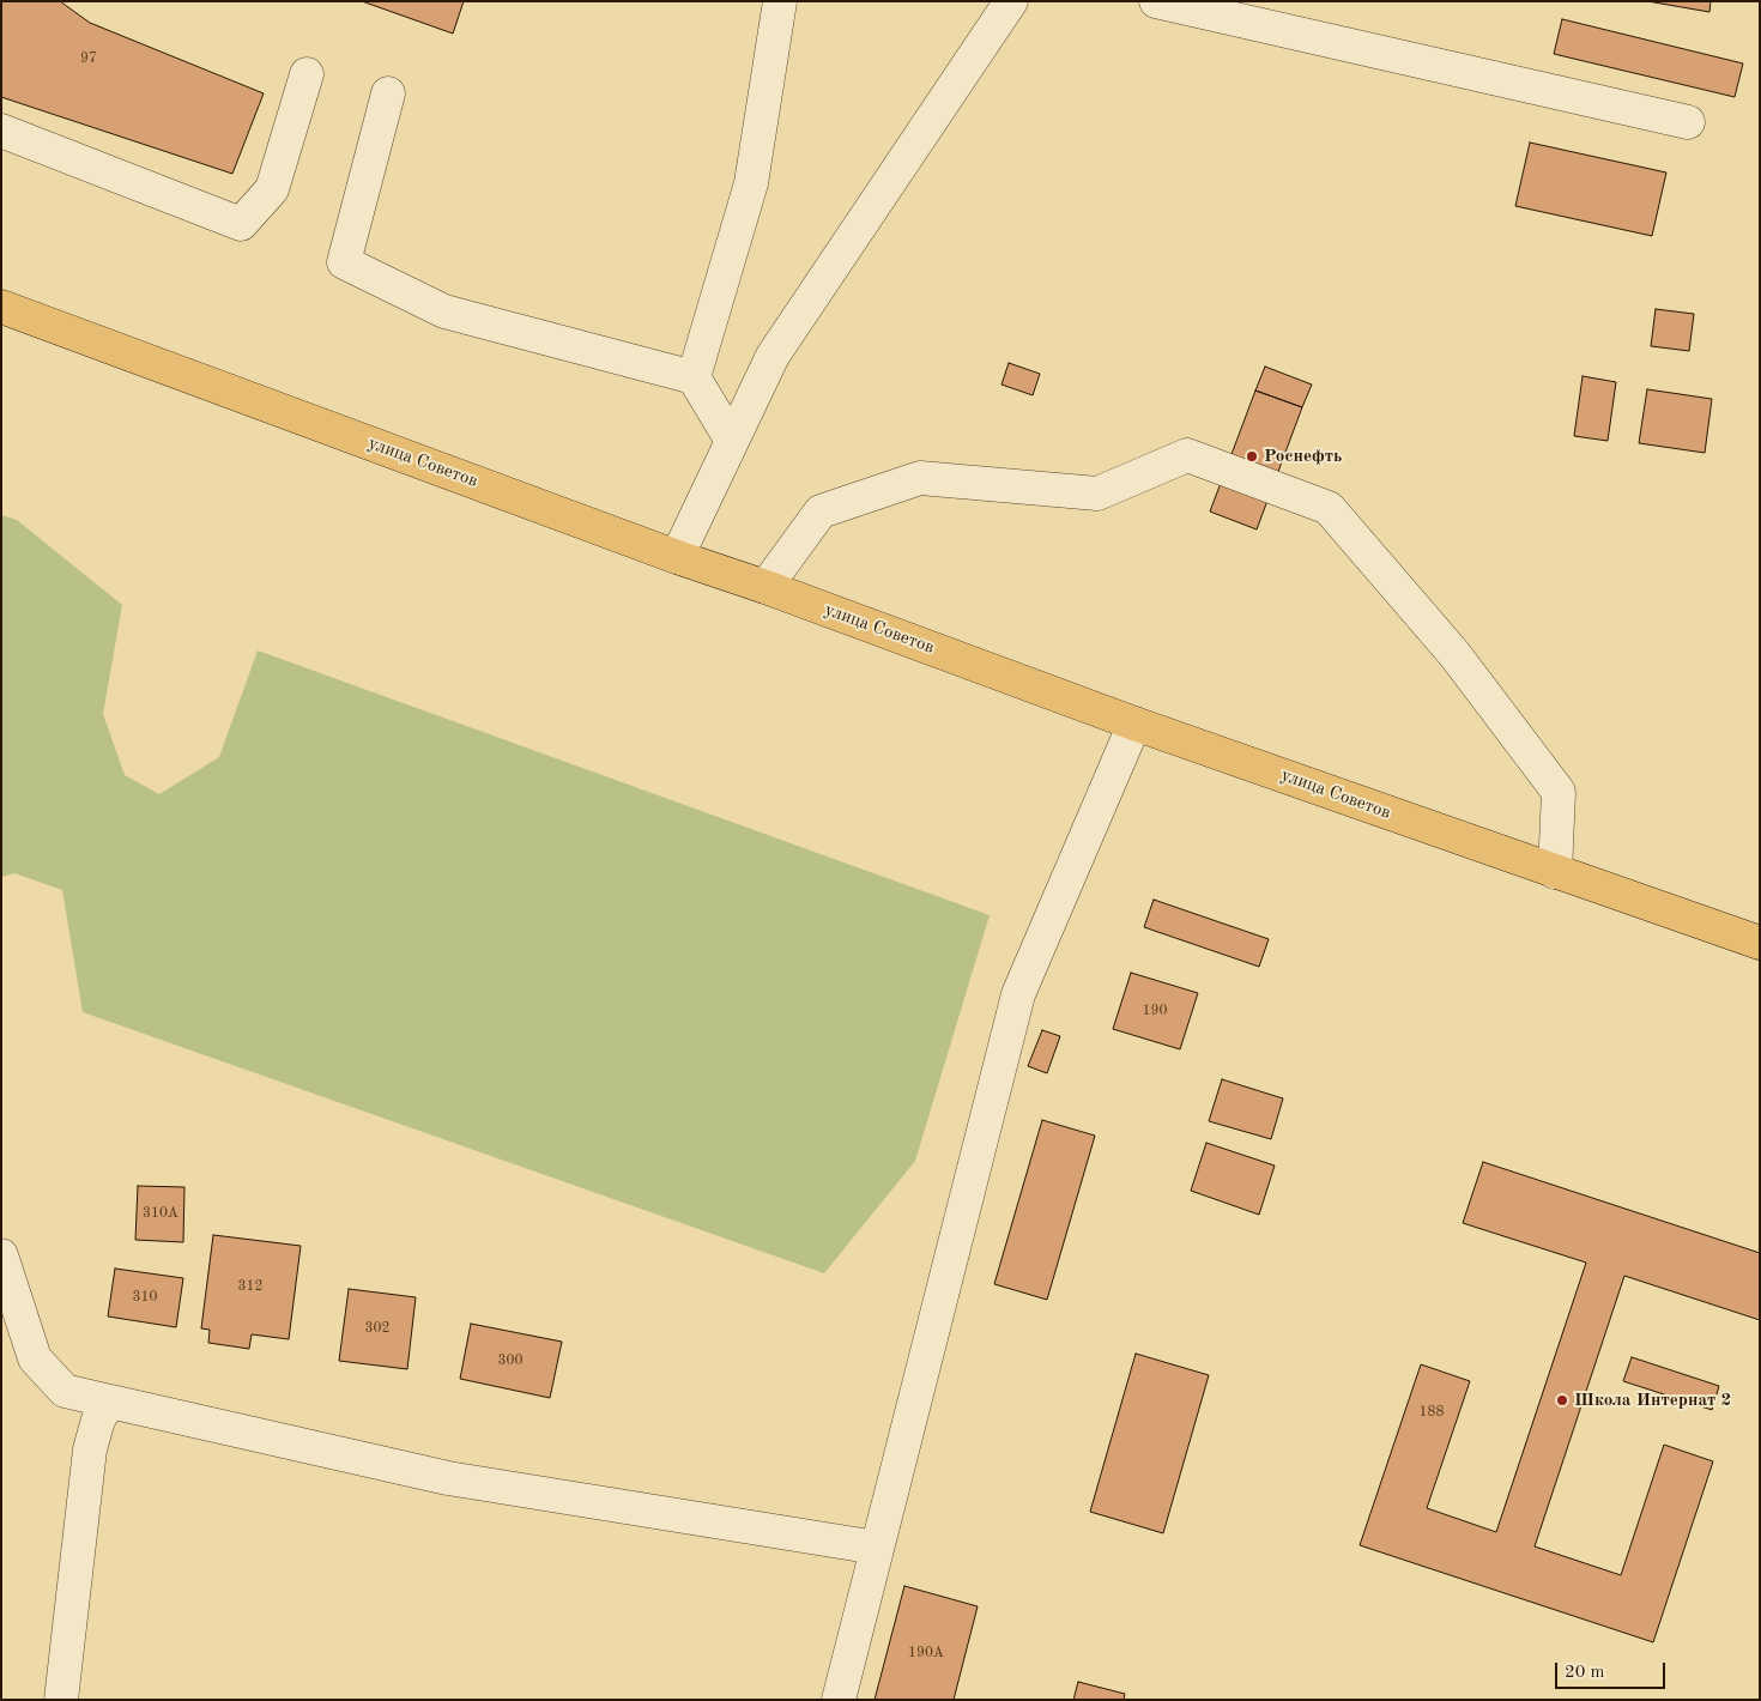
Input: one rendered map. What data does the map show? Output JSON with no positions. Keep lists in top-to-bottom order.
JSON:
{
  "streets": {
    "main road": ["улица Советов"]
  },
  "places": ["Роснефть", "Школа Интернат 2"],
  "house_numbers": [
    "97",
    "190",
    "310А",
    "312",
    "310",
    "302",
    "300",
    "188",
    "190А"
  ],
  "scale_bar": "20 m"
}
